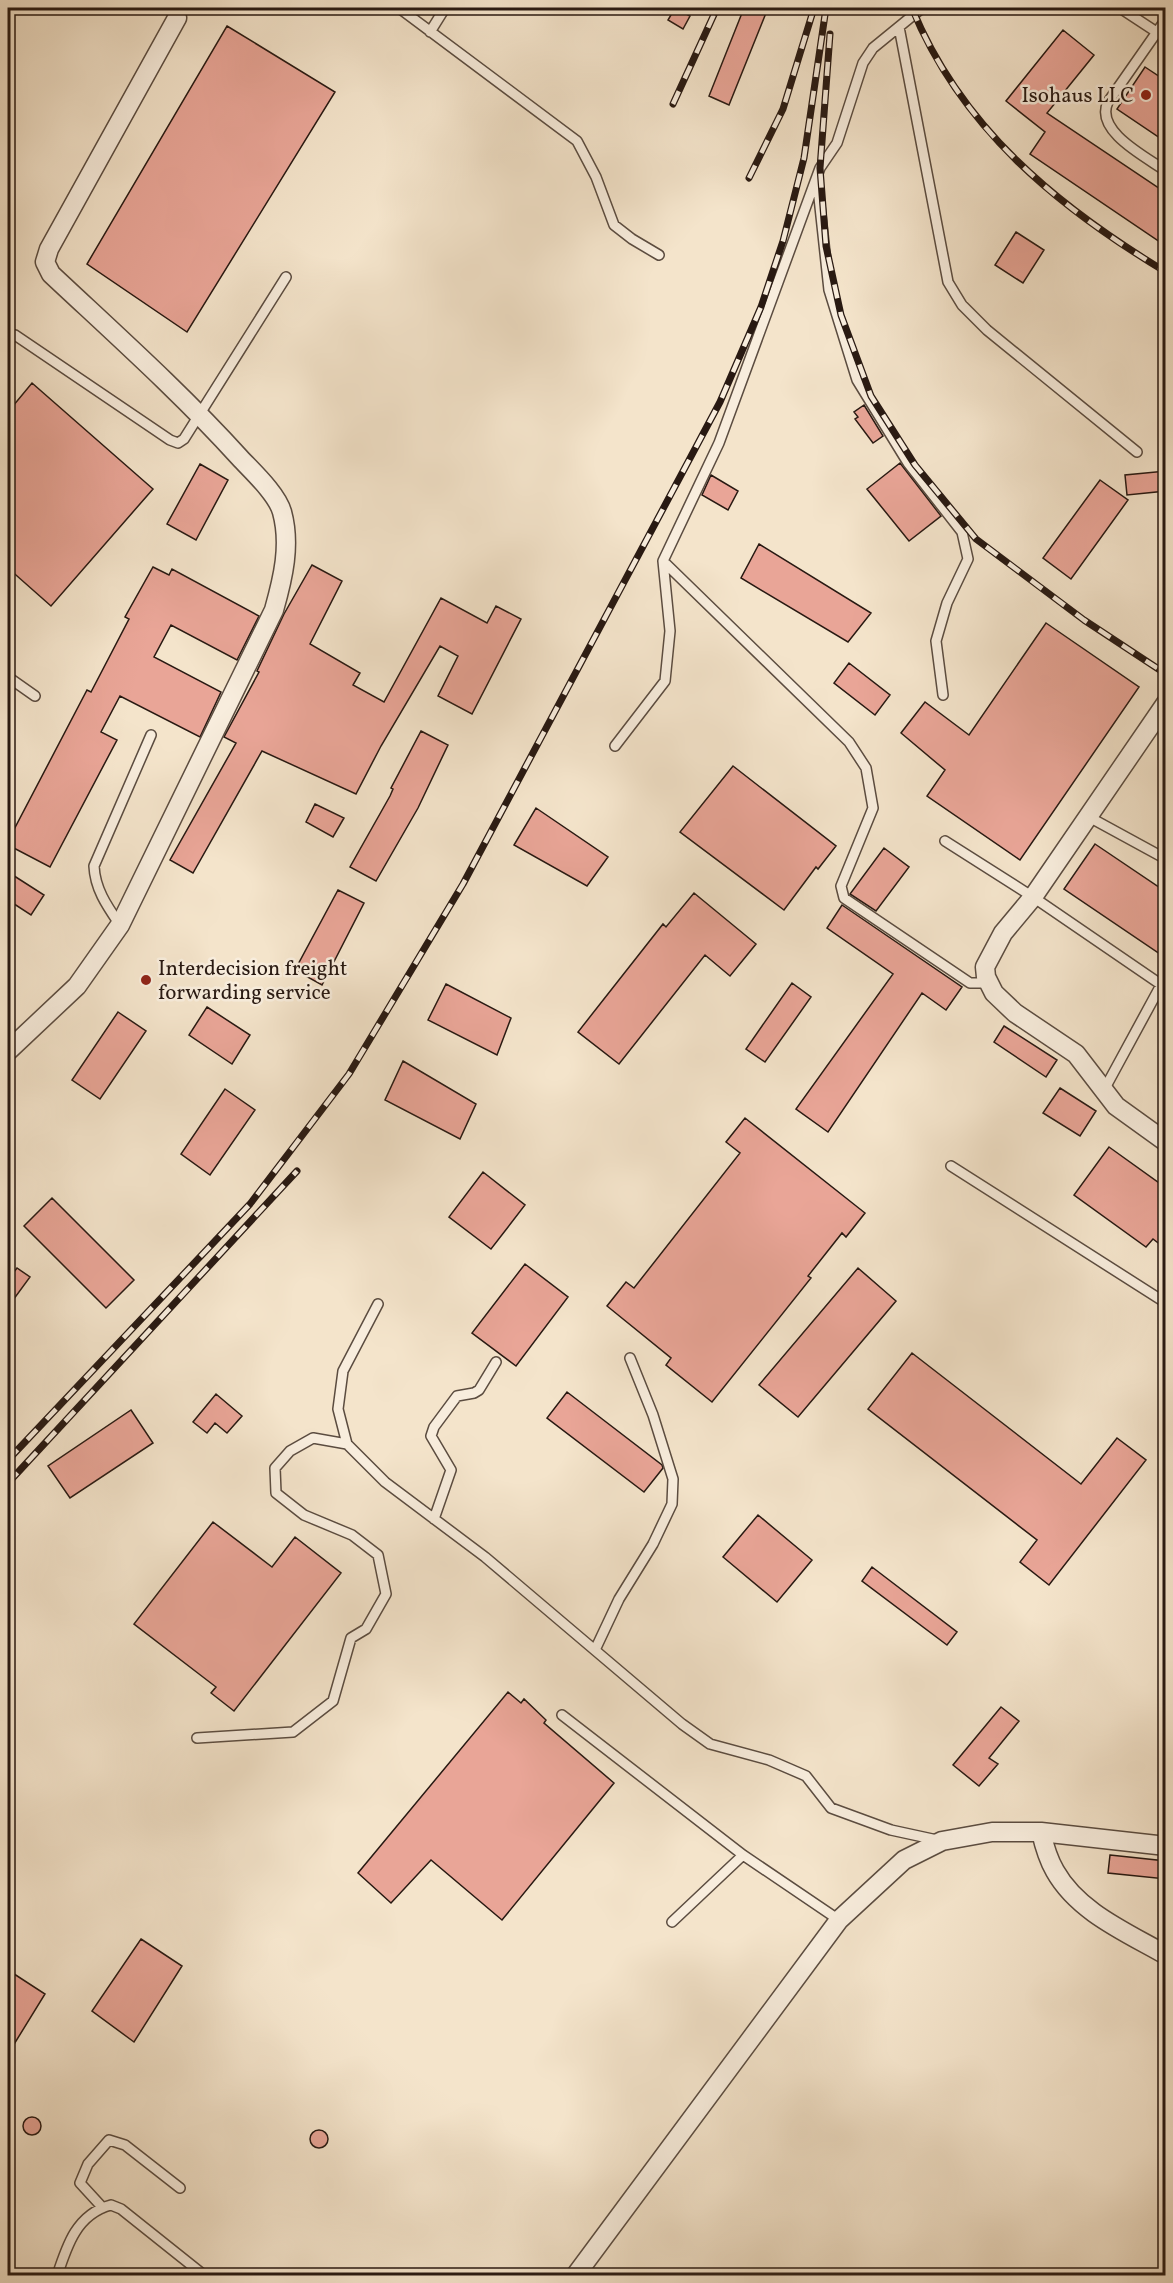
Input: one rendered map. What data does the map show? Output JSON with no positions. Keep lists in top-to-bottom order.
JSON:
{
  "places": ["Isohaus LLC", "Interdecision freight forwarding service"]
}
